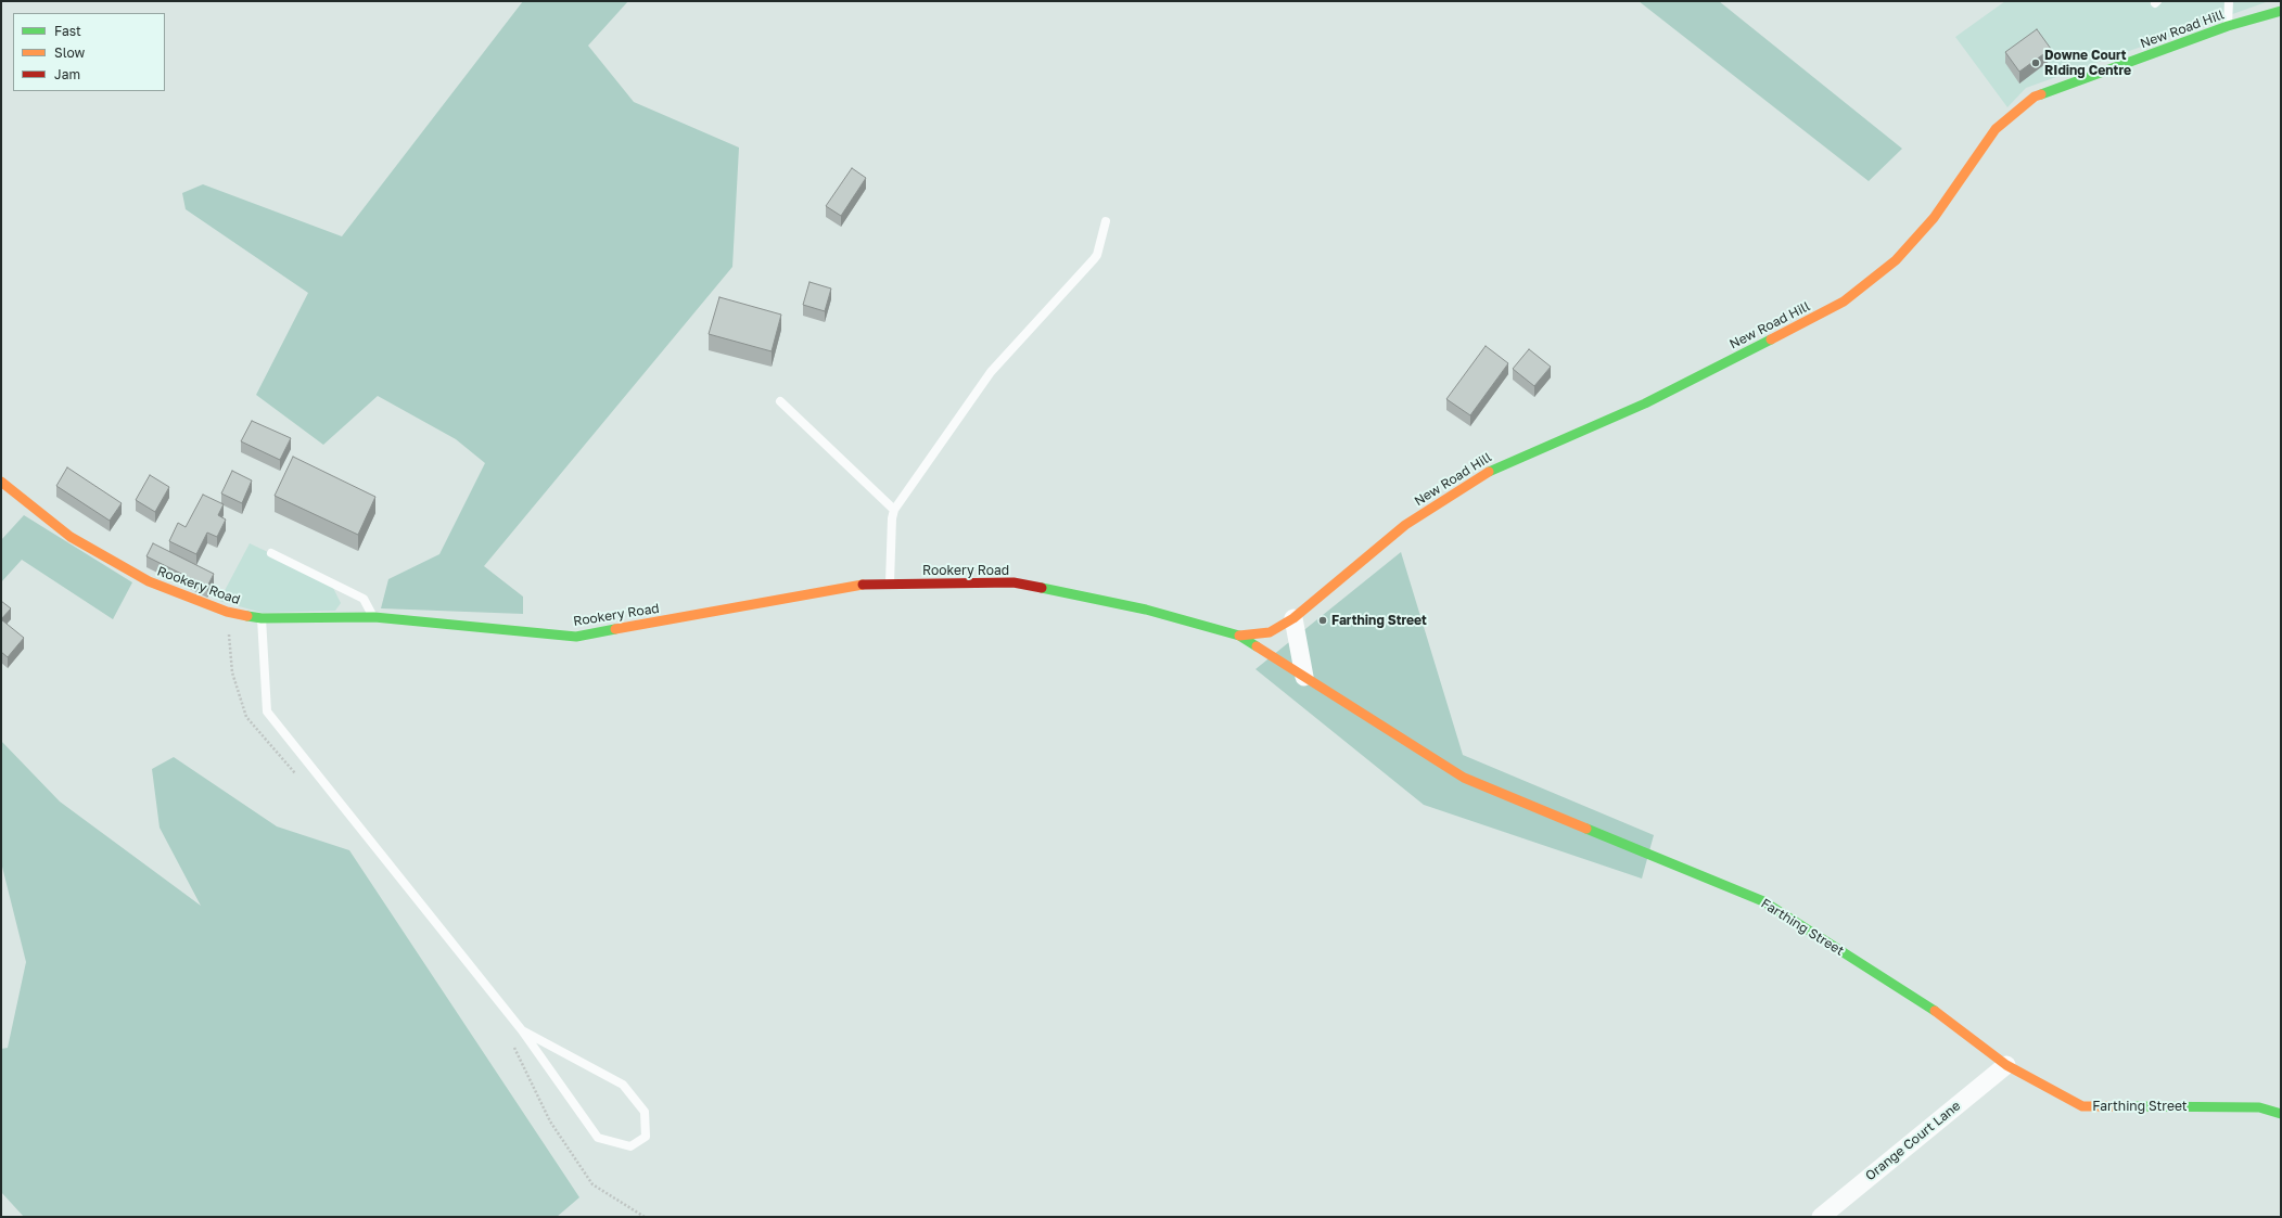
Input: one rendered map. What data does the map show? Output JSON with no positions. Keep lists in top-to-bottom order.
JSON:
{
  "streets": {
    "street": [
      "New Road Hill",
      "Rookery Road",
      "Farthing Street",
      "Orange Court Lane"
    ]
  },
  "crossings": [
    ["New Road Hill", "Rookery Road"],
    ["New Road Hill", "Farthing Street"],
    ["Rookery Road", "Farthing Street"],
    ["Farthing Street", "Orange Court Lane"]
  ],
  "places": ["Downe Court RIding Centre", "Farthing Street"],
  "legend": ["Fast", "Slow", "Jam"]
}
